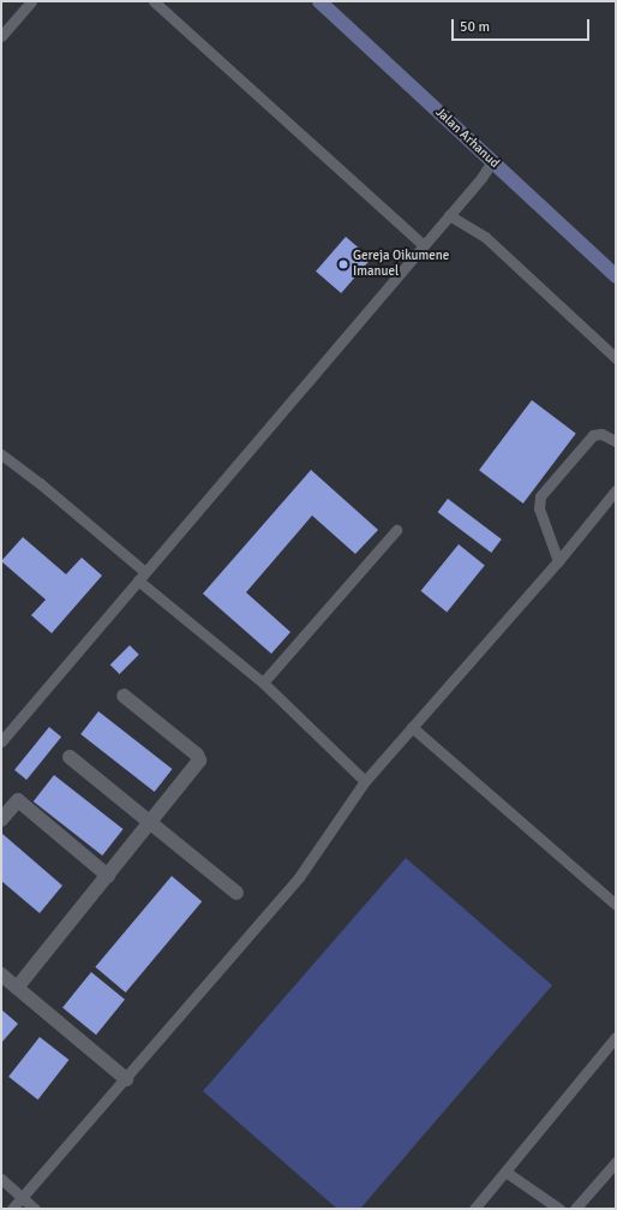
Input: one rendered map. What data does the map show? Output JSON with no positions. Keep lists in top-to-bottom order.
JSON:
{
  "streets": {
    "street": ["Jalan Arhanud"]
  },
  "places": ["Gereja Oikumene Imanuel"],
  "scale_bar": "50 m"
}
